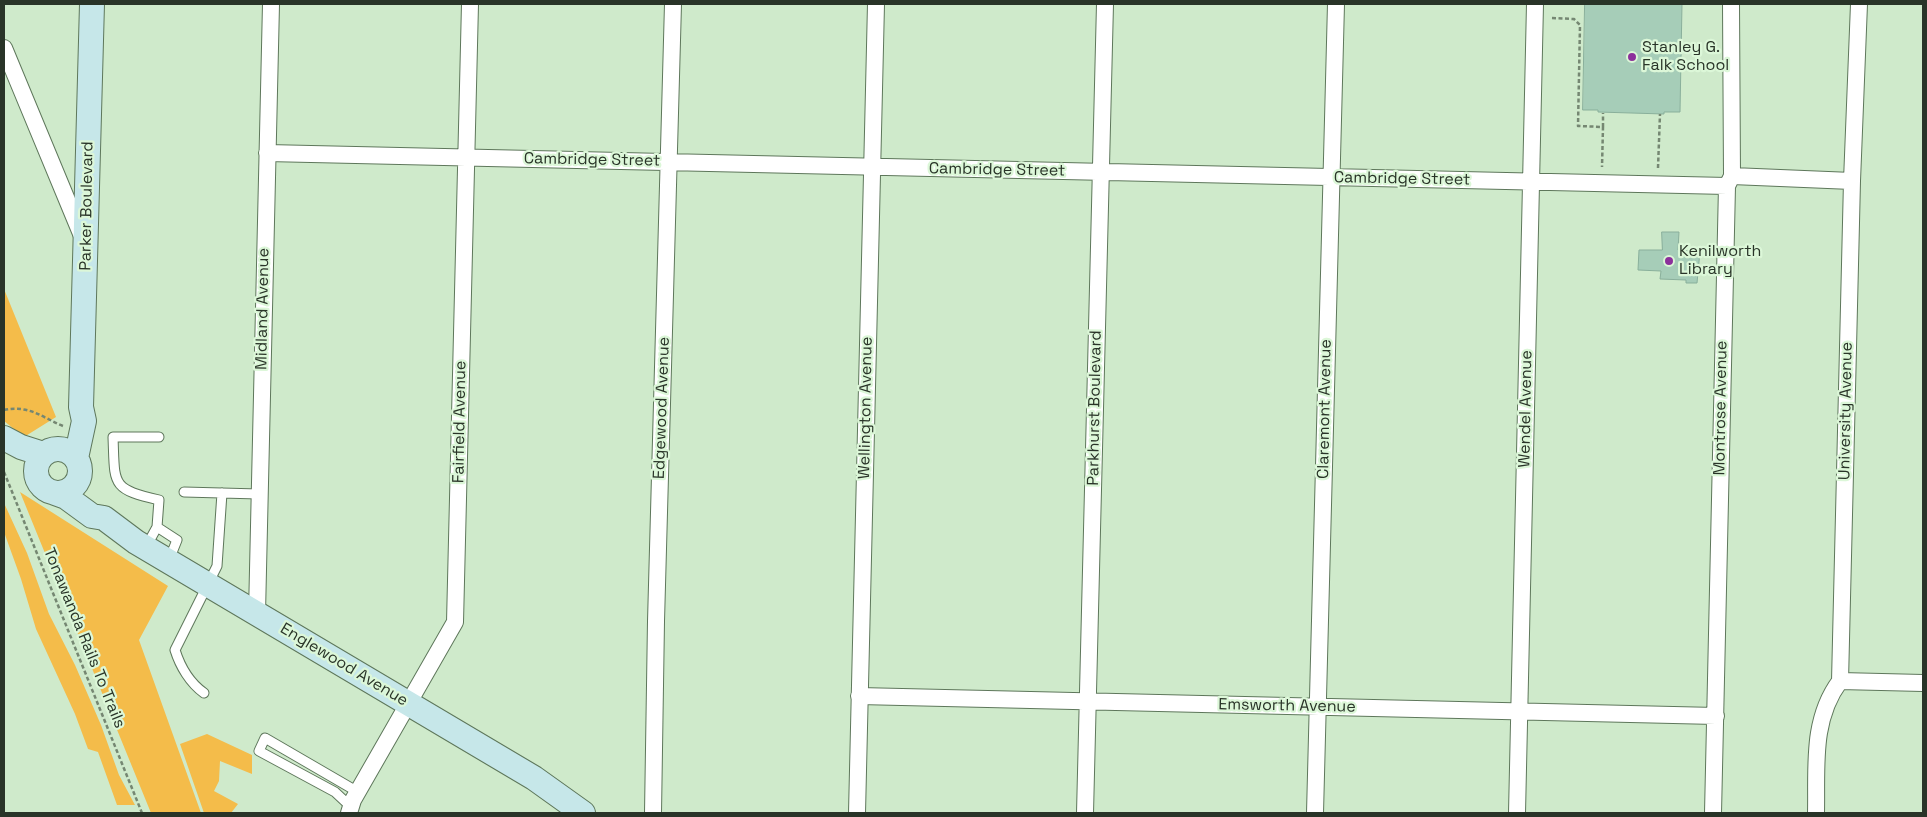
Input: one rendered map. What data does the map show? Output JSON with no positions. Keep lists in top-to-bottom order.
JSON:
{
  "streets": {
    "street": [
      "Cambridge Street",
      "Parker Boulevard",
      "Midland Avenue",
      "Edgewood Avenue",
      "Wellington Avenue",
      "Parkhurst Boulevard",
      "Montrose Avenue",
      "Claremont Avenue",
      "Wendel Avenue",
      "University Avenue",
      "Fairfield Avenue",
      "Englewood Avenue",
      "Emsworth Avenue"
    ],
    "path": ["Tonawanda Rails To Trails"]
  },
  "crossings": [
    ["Cambridge Street", "Midland Avenue"],
    ["Cambridge Street", "Edgewood Avenue"],
    ["Cambridge Street", "Wellington Avenue"],
    ["Cambridge Street", "Parkhurst Boulevard"],
    ["Cambridge Street", "Montrose Avenue"],
    ["Cambridge Street", "Claremont Avenue"],
    ["Cambridge Street", "Wendel Avenue"],
    ["Cambridge Street", "University Avenue"],
    ["Cambridge Street", "Fairfield Avenue"],
    ["Parker Boulevard", "Englewood Avenue"],
    ["Midland Avenue", "Englewood Avenue"],
    ["Wellington Avenue", "Emsworth Avenue"],
    ["Parkhurst Boulevard", "Emsworth Avenue"],
    ["Montrose Avenue", "Emsworth Avenue"],
    ["Claremont Avenue", "Emsworth Avenue"],
    ["Wendel Avenue", "Emsworth Avenue"],
    ["Fairfield Avenue", "Englewood Avenue"]
  ],
  "places": ["Stanley G. Falk School", "Kenilworth Library"]
}
